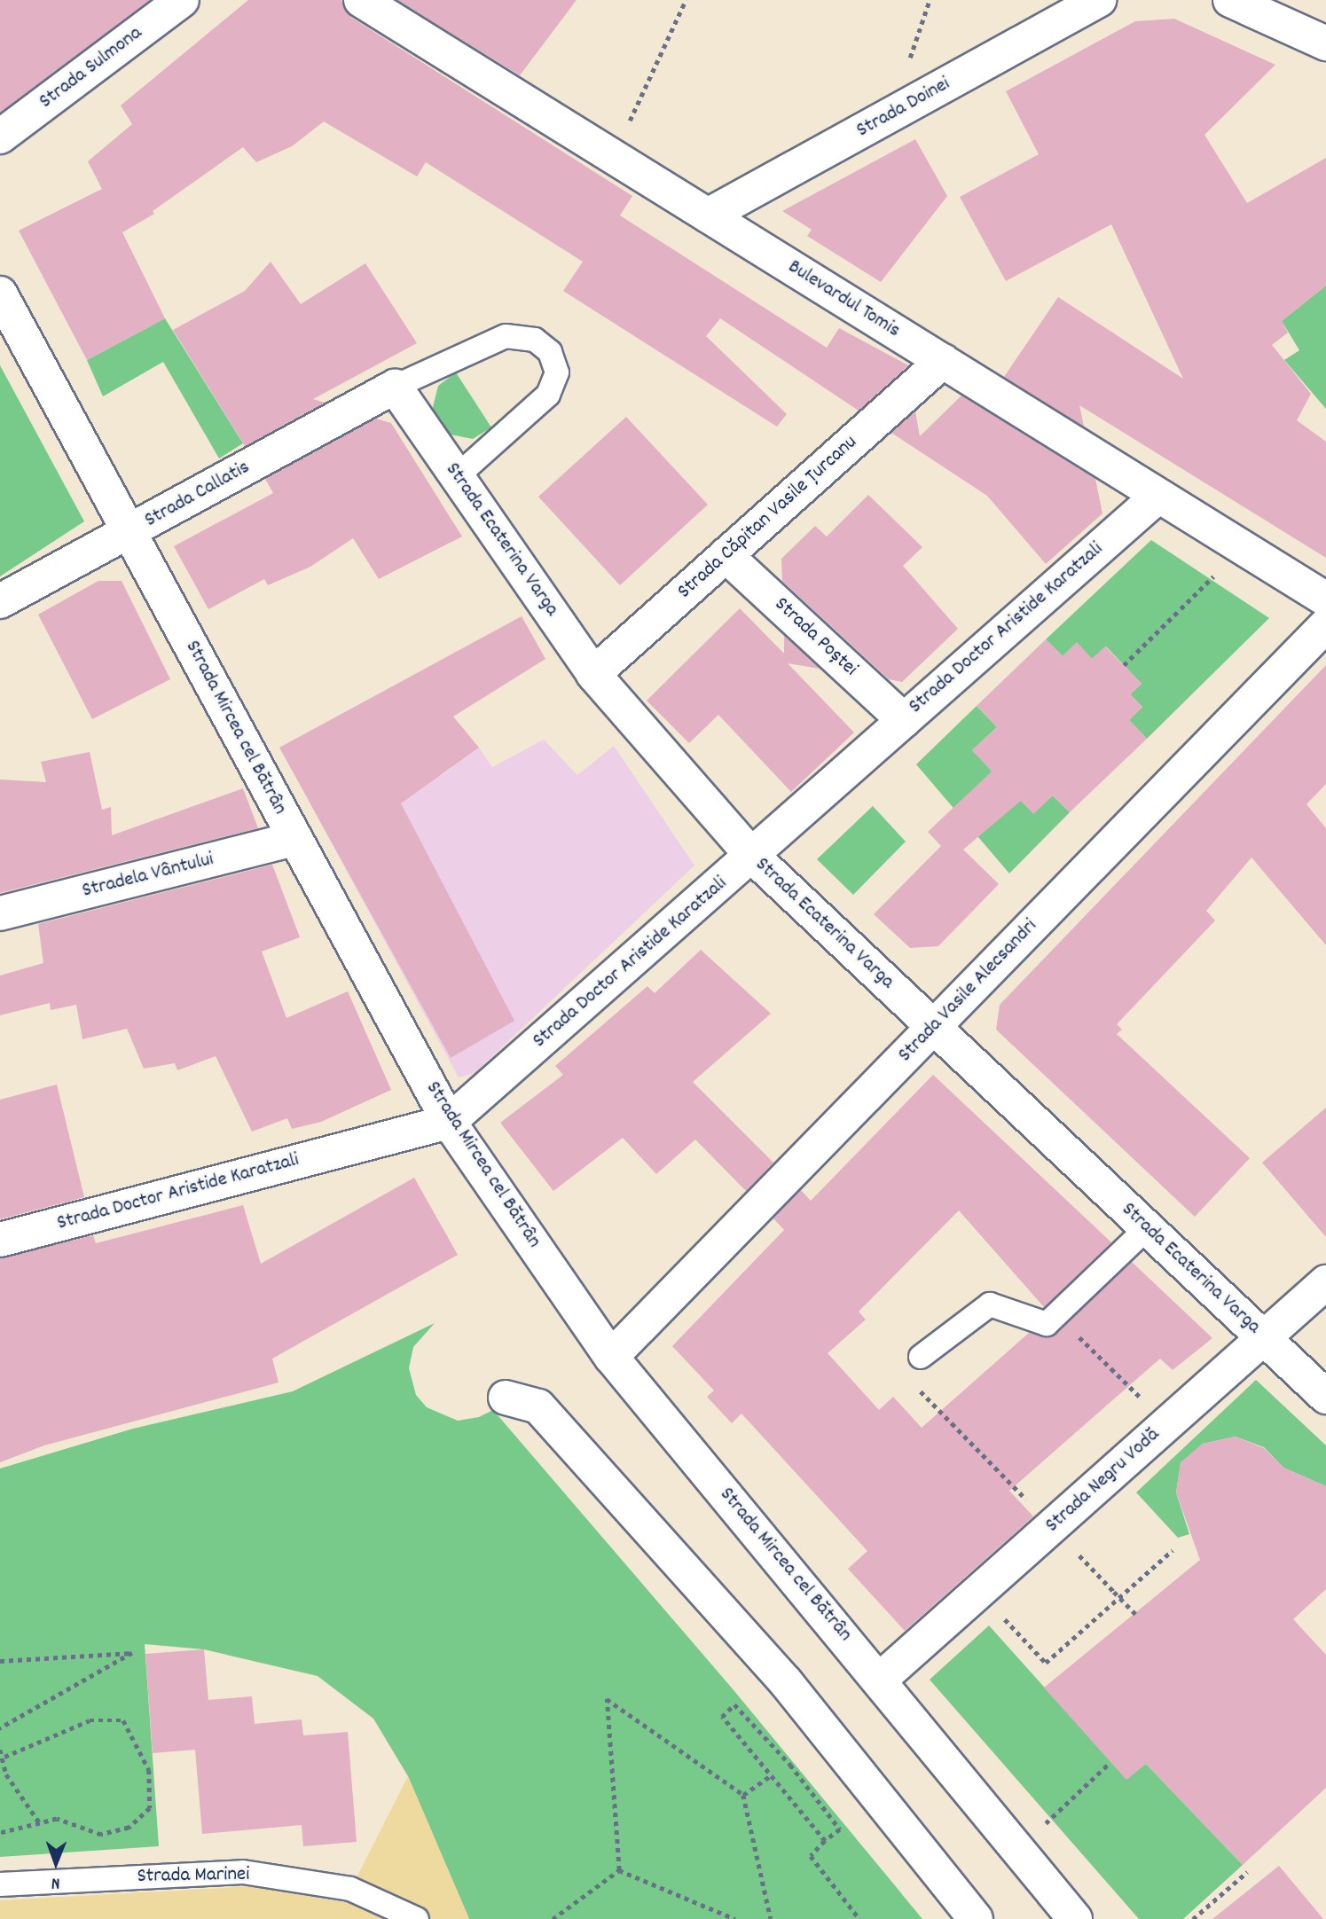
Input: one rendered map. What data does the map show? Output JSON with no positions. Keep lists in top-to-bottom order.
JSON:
{
  "streets": {
    "street": [
      "Strada Sulmona",
      "Strada Doinei",
      "Bulevardul Tomis",
      "Strada Callatis",
      "Strada Căpitan Vasile Țurcanu",
      "Strada Ecaterina Varga",
      "Strada Doctor Aristide Karatzali",
      "Strada Poștei",
      "Strada Mircea cel Bătrân",
      "Stradela Vântului",
      "Strada Vasile Alecsandri",
      "Strada Negru Vodă"
    ],
    "lane": ["Strada Marinei"]
  },
  "crossings": [
    ["Strada Doinei", "Bulevardul Tomis"],
    ["Bulevardul Tomis", "Strada Căpitan Vasile Țurcanu"],
    ["Bulevardul Tomis", "Strada Doctor Aristide Karatzali"],
    ["Strada Callatis", "Strada Ecaterina Varga"],
    ["Strada Callatis", "Strada Mircea cel Bătrân"],
    ["Strada Căpitan Vasile Țurcanu", "Strada Ecaterina Varga"],
    ["Strada Căpitan Vasile Țurcanu", "Strada Poștei"],
    ["Strada Ecaterina Varga", "Strada Doctor Aristide Karatzali"],
    ["Strada Ecaterina Varga", "Strada Vasile Alecsandri"],
    ["Strada Ecaterina Varga", "Strada Negru Vodă"],
    ["Strada Doctor Aristide Karatzali", "Strada Poștei"],
    ["Strada Doctor Aristide Karatzali", "Strada Mircea cel Bătrân"],
    ["Strada Mircea cel Bătrân", "Stradela Vântului"],
    ["Strada Mircea cel Bătrân", "Strada Vasile Alecsandri"],
    ["Strada Mircea cel Bătrân", "Strada Negru Vodă"]
  ],
  "north": "bottom"
}
